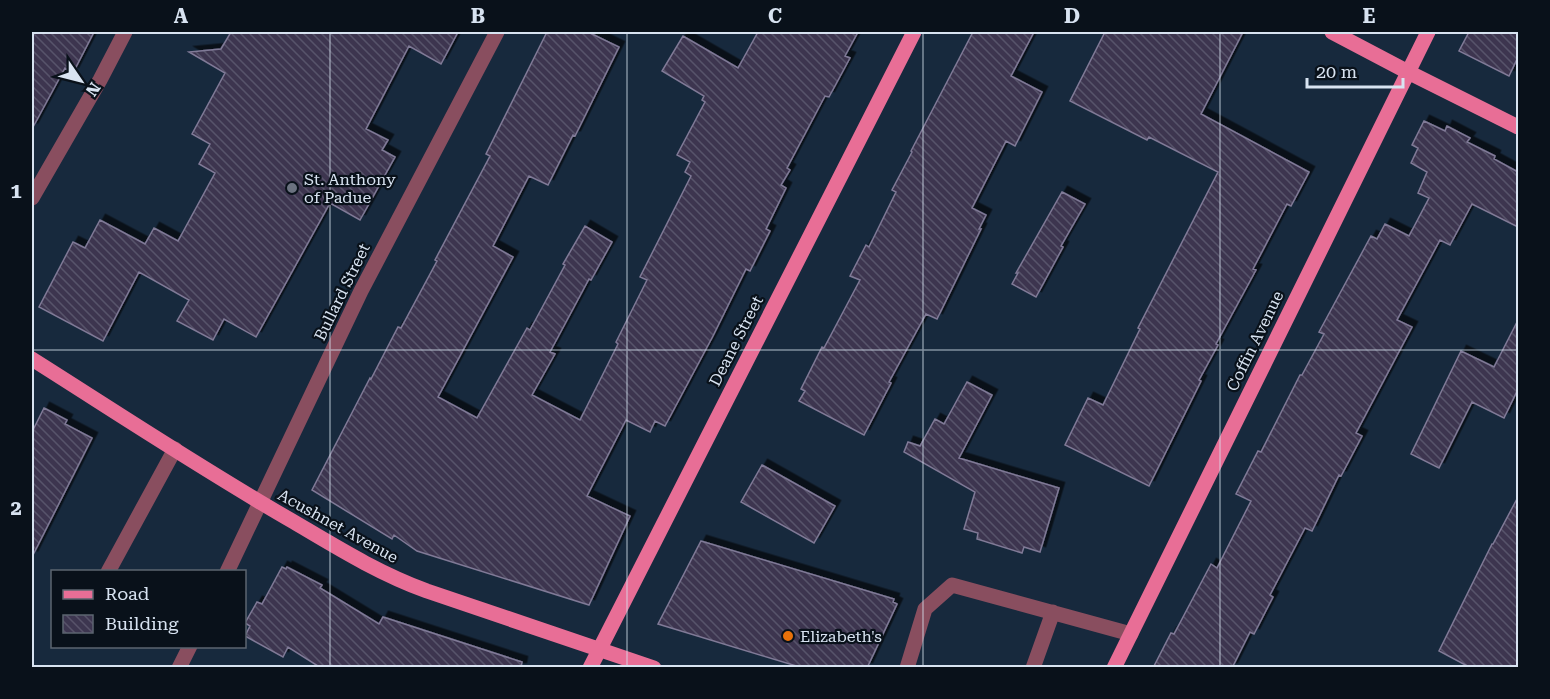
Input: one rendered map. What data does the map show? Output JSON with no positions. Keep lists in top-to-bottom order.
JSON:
{
  "streets": {
    "main road": ["Deane Street", "Coffin Avenue", "Acushnet Avenue"],
    "street": ["Bullard Street"]
  },
  "crossings": [
    ["Bullard Street", "Acushnet Avenue"],
    ["Deane Street", "Acushnet Avenue"]
  ],
  "places": ["St. Anthony of Padue", "Elizabeth's"],
  "legend": ["Road", "Building"],
  "scale_bar": "20 m",
  "north": "bottom right",
  "grid": {
    "columns": [
      "A",
      "B",
      "C",
      "D",
      "E"
    ],
    "rows": ["1", "2"]
  }
}
